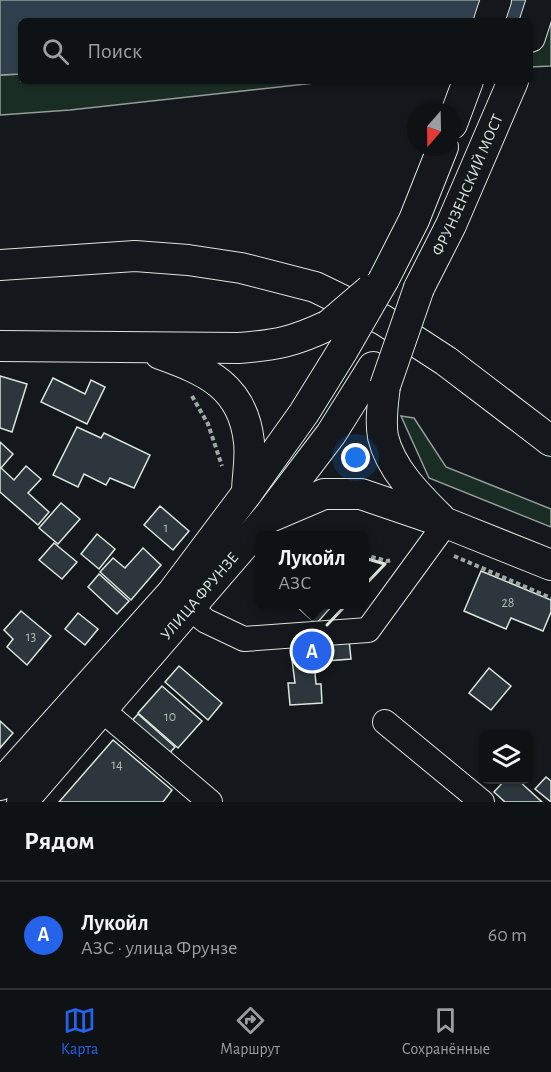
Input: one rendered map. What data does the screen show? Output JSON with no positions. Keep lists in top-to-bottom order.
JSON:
{
  "streets": {
    "main road": ["ФРУНЗЕНСКИЙ МОСТ", "УЛИЦА ФРУНЗЕ"]
  },
  "crossings": [
    ["ФРУНЗЕНСКИЙ МОСТ", "УЛИЦА ФРУНЗЕ"]
  ],
  "house_numbers": [
    "1",
    "28",
    "13",
    "10",
    "14"
  ],
  "north": "bottom",
  "page": {
    "search": "Поиск",
    "popup": ["Лукойл", "АЗС"],
    "pins": "A",
    "heading": "Рядом",
    "list": [
      {
        "mark": "A",
        "name": "Лукойл",
        "note": "АЗС · улица Фрунзе",
        "value": "60 m"
      }
    ],
    "nav": ["Карта", "Маршрут", "Сохранённые"]
  }
}
